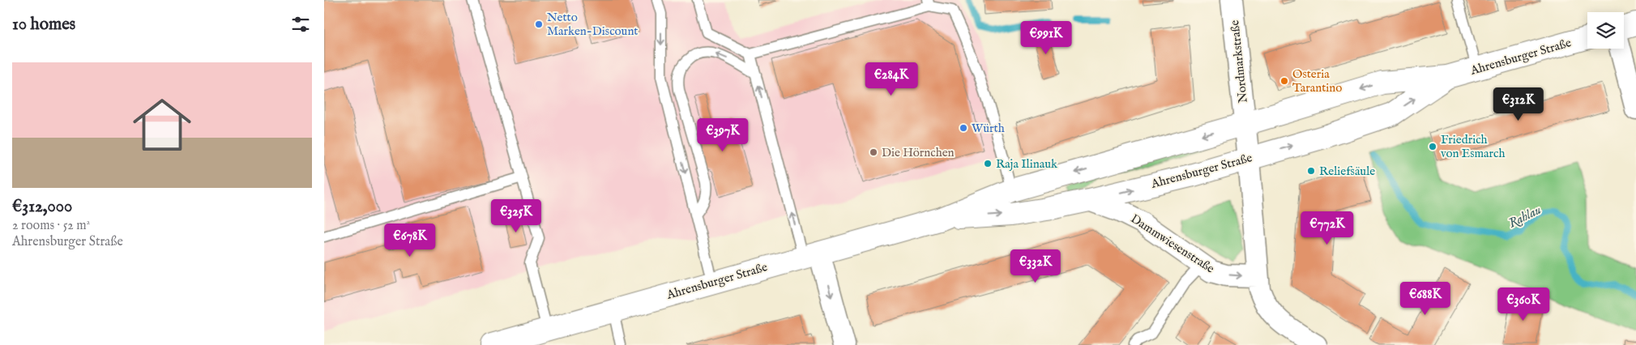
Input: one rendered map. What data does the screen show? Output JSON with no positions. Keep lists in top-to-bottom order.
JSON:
{
  "streets": {
    "main road": ["Ahrensburger Straße"],
    "street": ["Nordmarkstraße", "Dammwiesenstraße"]
  },
  "crossings": [
    ["Ahrensburger Straße", "Nordmarkstraße"],
    ["Ahrensburger Straße", "Dammwiesenstraße"]
  ],
  "water": ["Rahlau"],
  "places": [
    "Netto Marken-Discount",
    "Osteria Tarantino",
    "Würth",
    "Friedrich von Esmarch",
    "Die Hörnchen",
    "Raja Ilinauk",
    "Reliefsäule"
  ],
  "page": {
    "heading": "10 homes",
    "price": [
      "€991K",
      "€284K",
      "€312K",
      "€397K",
      "€325K",
      "€772K",
      "€678K",
      "€332K",
      "€688K",
      "€360K"
    ],
    "list": [
      {
        "name": "€312,000",
        "note": "2 rooms · 52 m² · Ahrensburger Straße"
      }
    ]
  }
}
